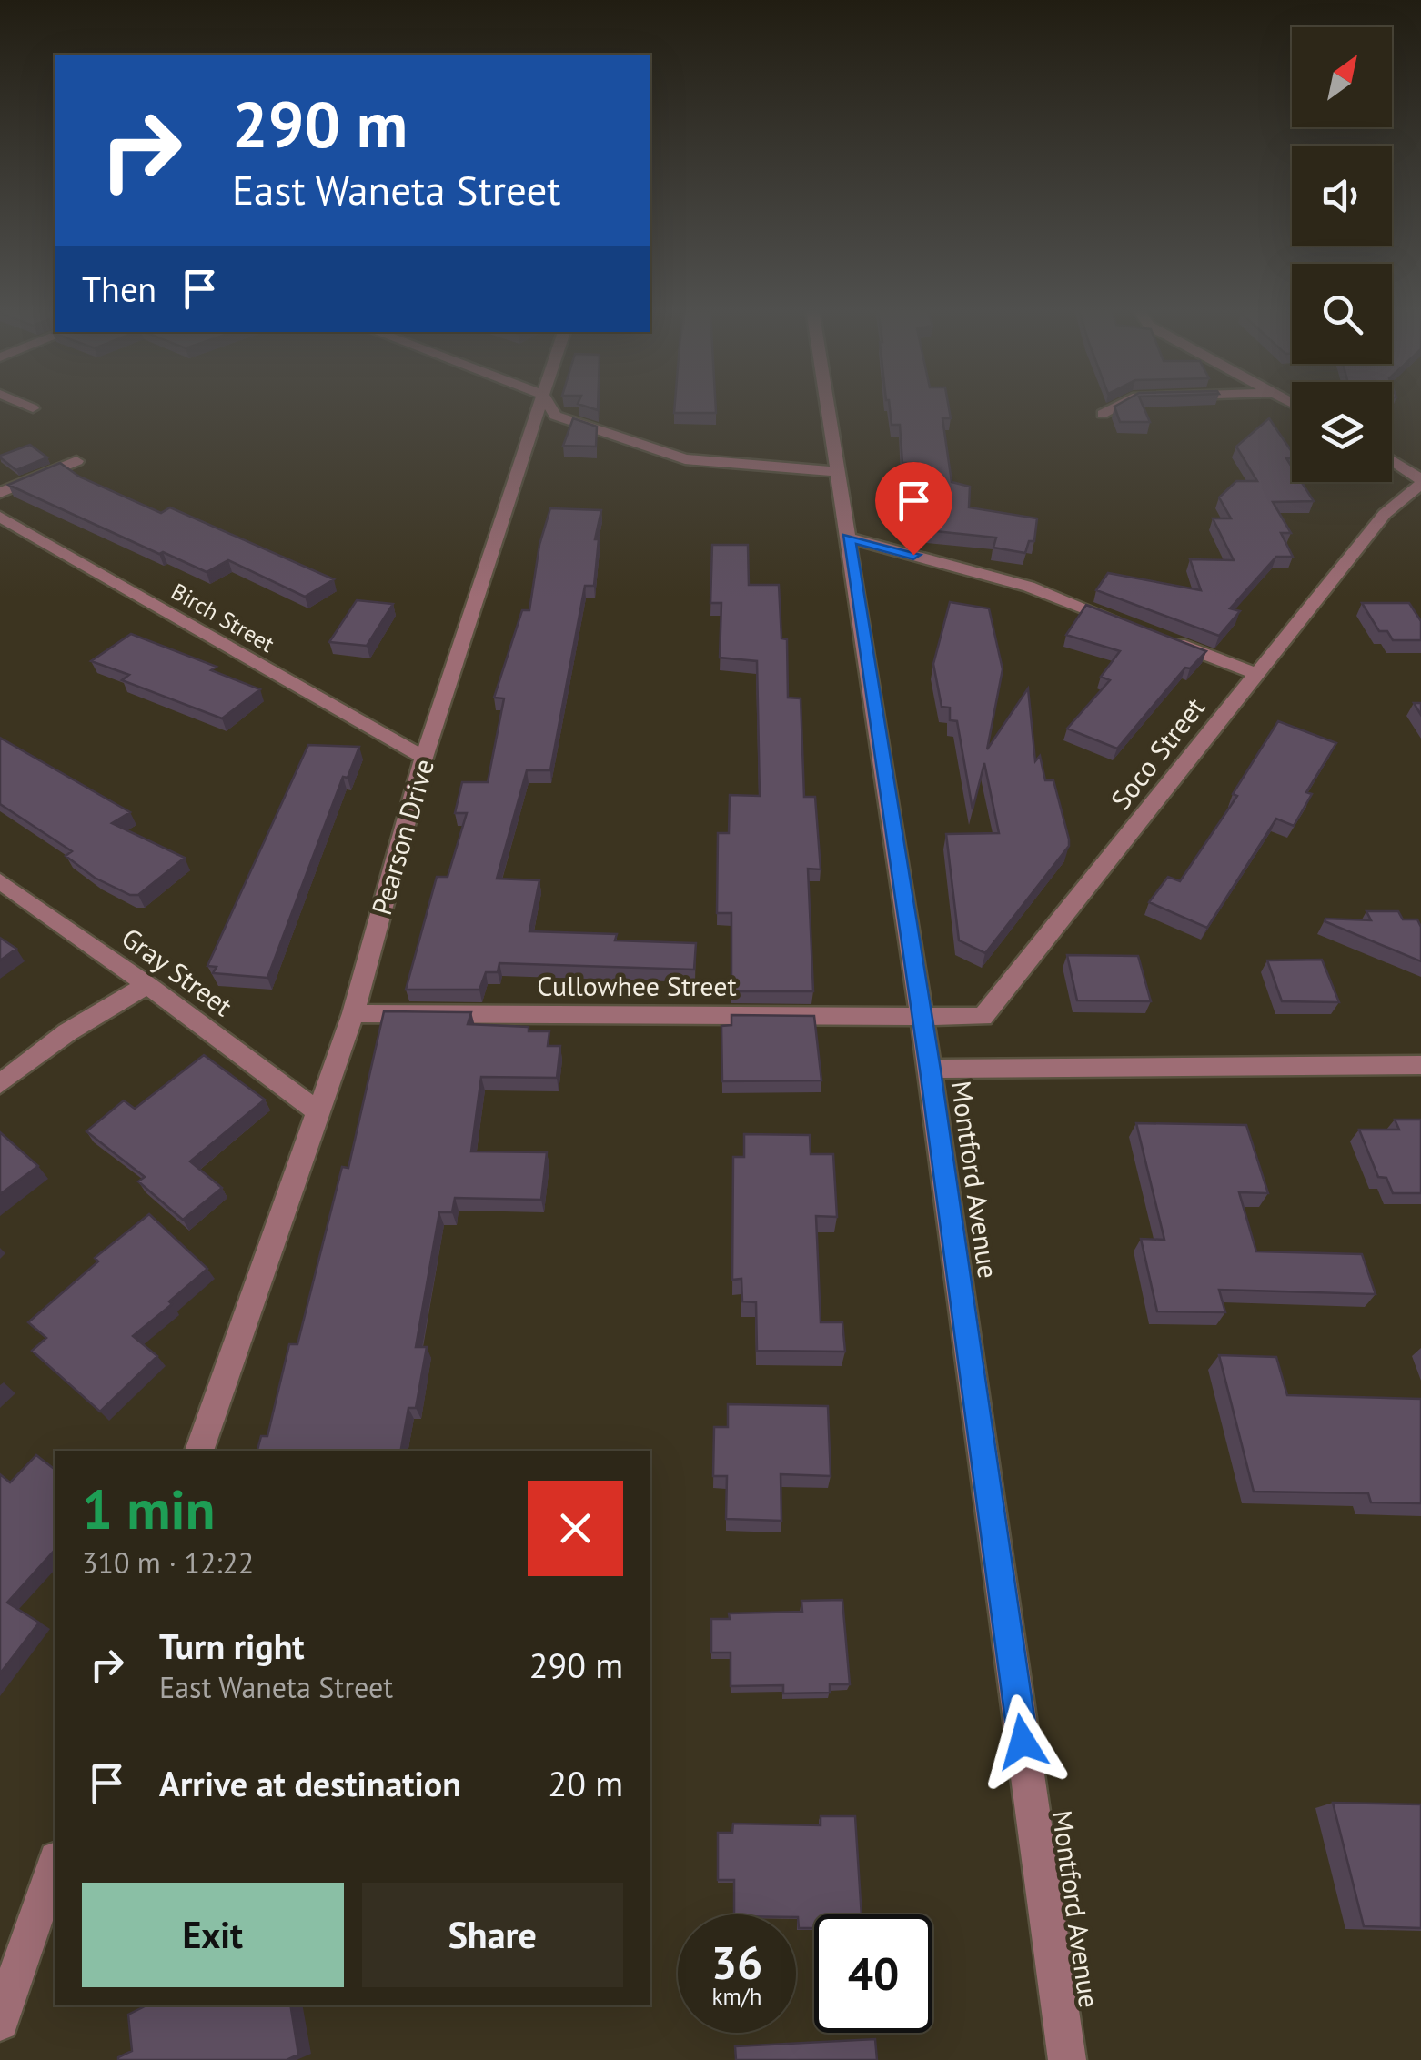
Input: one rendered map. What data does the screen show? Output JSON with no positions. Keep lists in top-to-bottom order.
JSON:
{
  "streets": {
    "street": [
      "Birch Street",
      "Soco Street",
      "Pearson Drive",
      "Gray Street",
      "Cullowhee Street",
      "Montford Avenue"
    ]
  },
  "crossings": [
    ["Birch Street", "Pearson Drive"],
    ["Soco Street", "Cullowhee Street"],
    ["Soco Street", "Montford Avenue"],
    ["Pearson Drive", "Gray Street"],
    ["Pearson Drive", "Cullowhee Street"],
    ["Cullowhee Street", "Montford Avenue"]
  ],
  "north": "top right",
  "page": {
    "turn": ["290 m", "East Waneta Street"],
    "then": "Then",
    "heading": ["1 min", "310 m · 12:22"],
    "list": [
      {
        "name": "Turn right",
        "note": "East Waneta Street",
        "value": "290 m"
      },
      {
        "name": "Arrive at destination",
        "value": "20 m"
      }
    ],
    "buttons": ["Exit", "Share"],
    "speed": "36 km/h",
    "limit": "40"
  }
}
